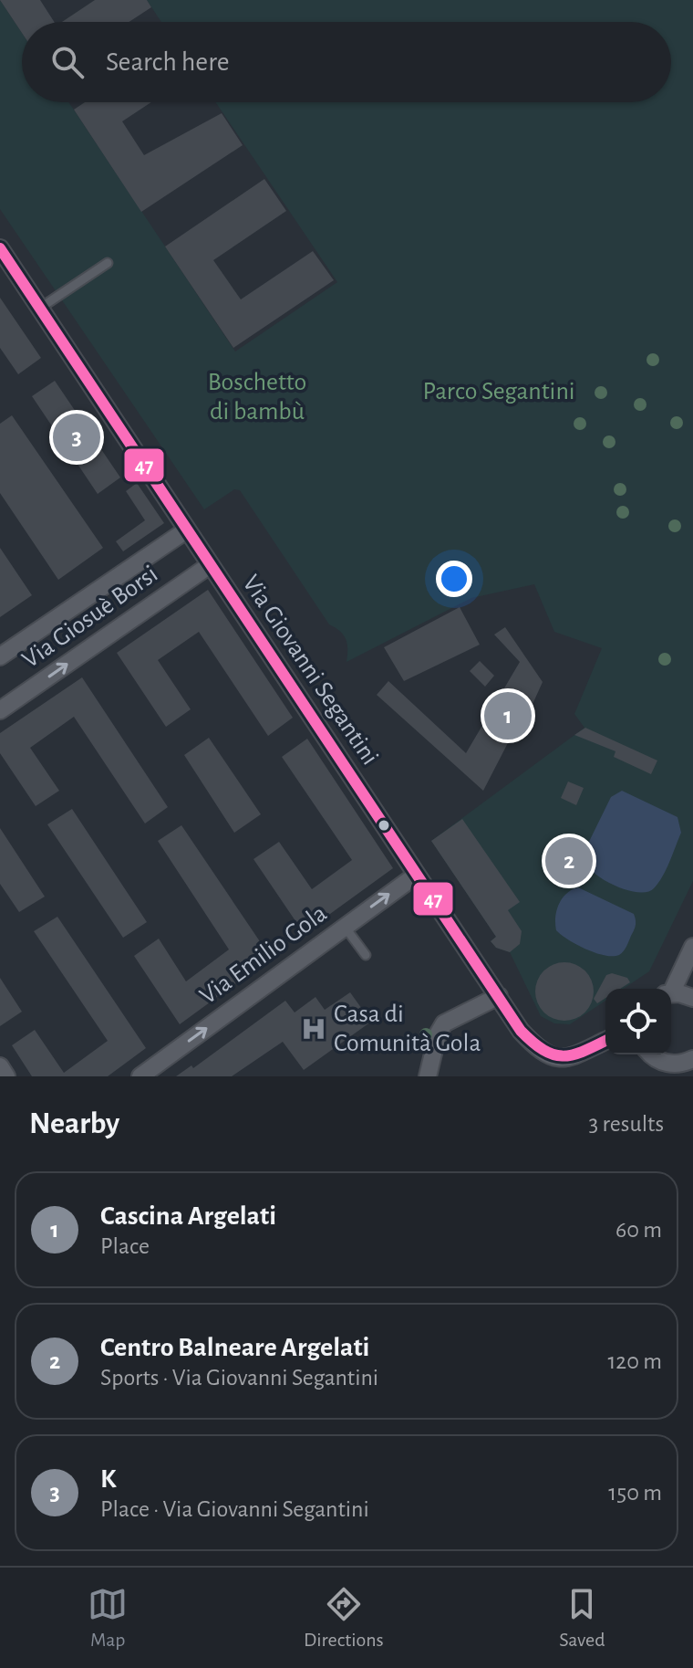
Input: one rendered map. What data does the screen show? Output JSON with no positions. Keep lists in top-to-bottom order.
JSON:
{
  "streets": {
    "street": ["Via Giosuè Borsi", "Via Giovanni Segantini", "Via Emilio Gola"]
  },
  "crossings": [
    ["Via Giosuè Borsi", "Via Giovanni Segantini"],
    ["Via Giovanni Segantini", "Via Emilio Gola"]
  ],
  "one_way": ["Via Emilio Gola"],
  "parks": ["Boschetto di bambù", "Parco Segantini"],
  "places": {
    "hospital": ["Casa di Comunità Gola"]
  },
  "lines": ["transit line 47"],
  "page": {
    "search": "Search here",
    "pins": ["3", "1", "2"],
    "heading": ["Nearby", "3 results"],
    "list": [
      {
        "mark": "1",
        "name": "Cascina Argelati",
        "note": "Place",
        "value": "60 m"
      },
      {
        "mark": "2",
        "name": "Centro Balneare Argelati",
        "note": "Sports · Via Giovanni Segantini",
        "value": "120 m"
      },
      {
        "mark": "3",
        "name": "K",
        "note": "Place · Via Giovanni Segantini",
        "value": "150 m"
      }
    ],
    "nav": ["Map", "Directions", "Saved"]
  }
}
